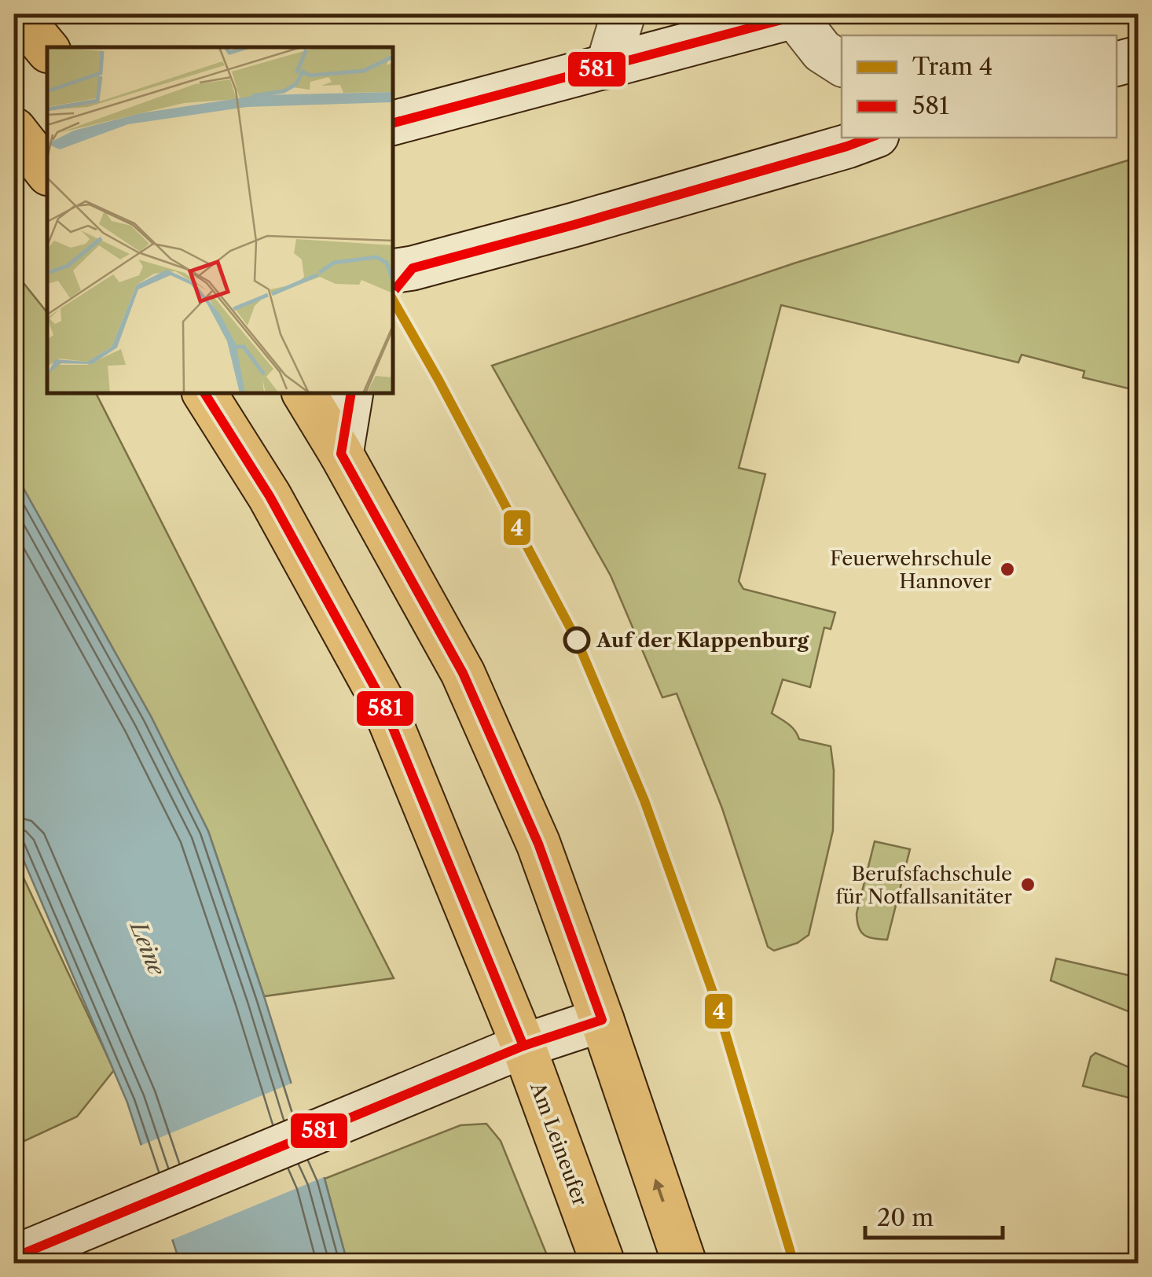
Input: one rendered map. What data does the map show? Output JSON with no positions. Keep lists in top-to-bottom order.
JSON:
{
  "streets": {
    "main road": ["Am Leineufer"]
  },
  "water": ["Leine"],
  "places": ["Feuerwehrschule Hannover", "Auf der Klappenburg", "Berufsfachschule für Notfallsanitäter"],
  "lines": ["transit line 581", "tram line 4"],
  "legend": ["Tram 4", "581"],
  "scale_bar": "20 m"
}
